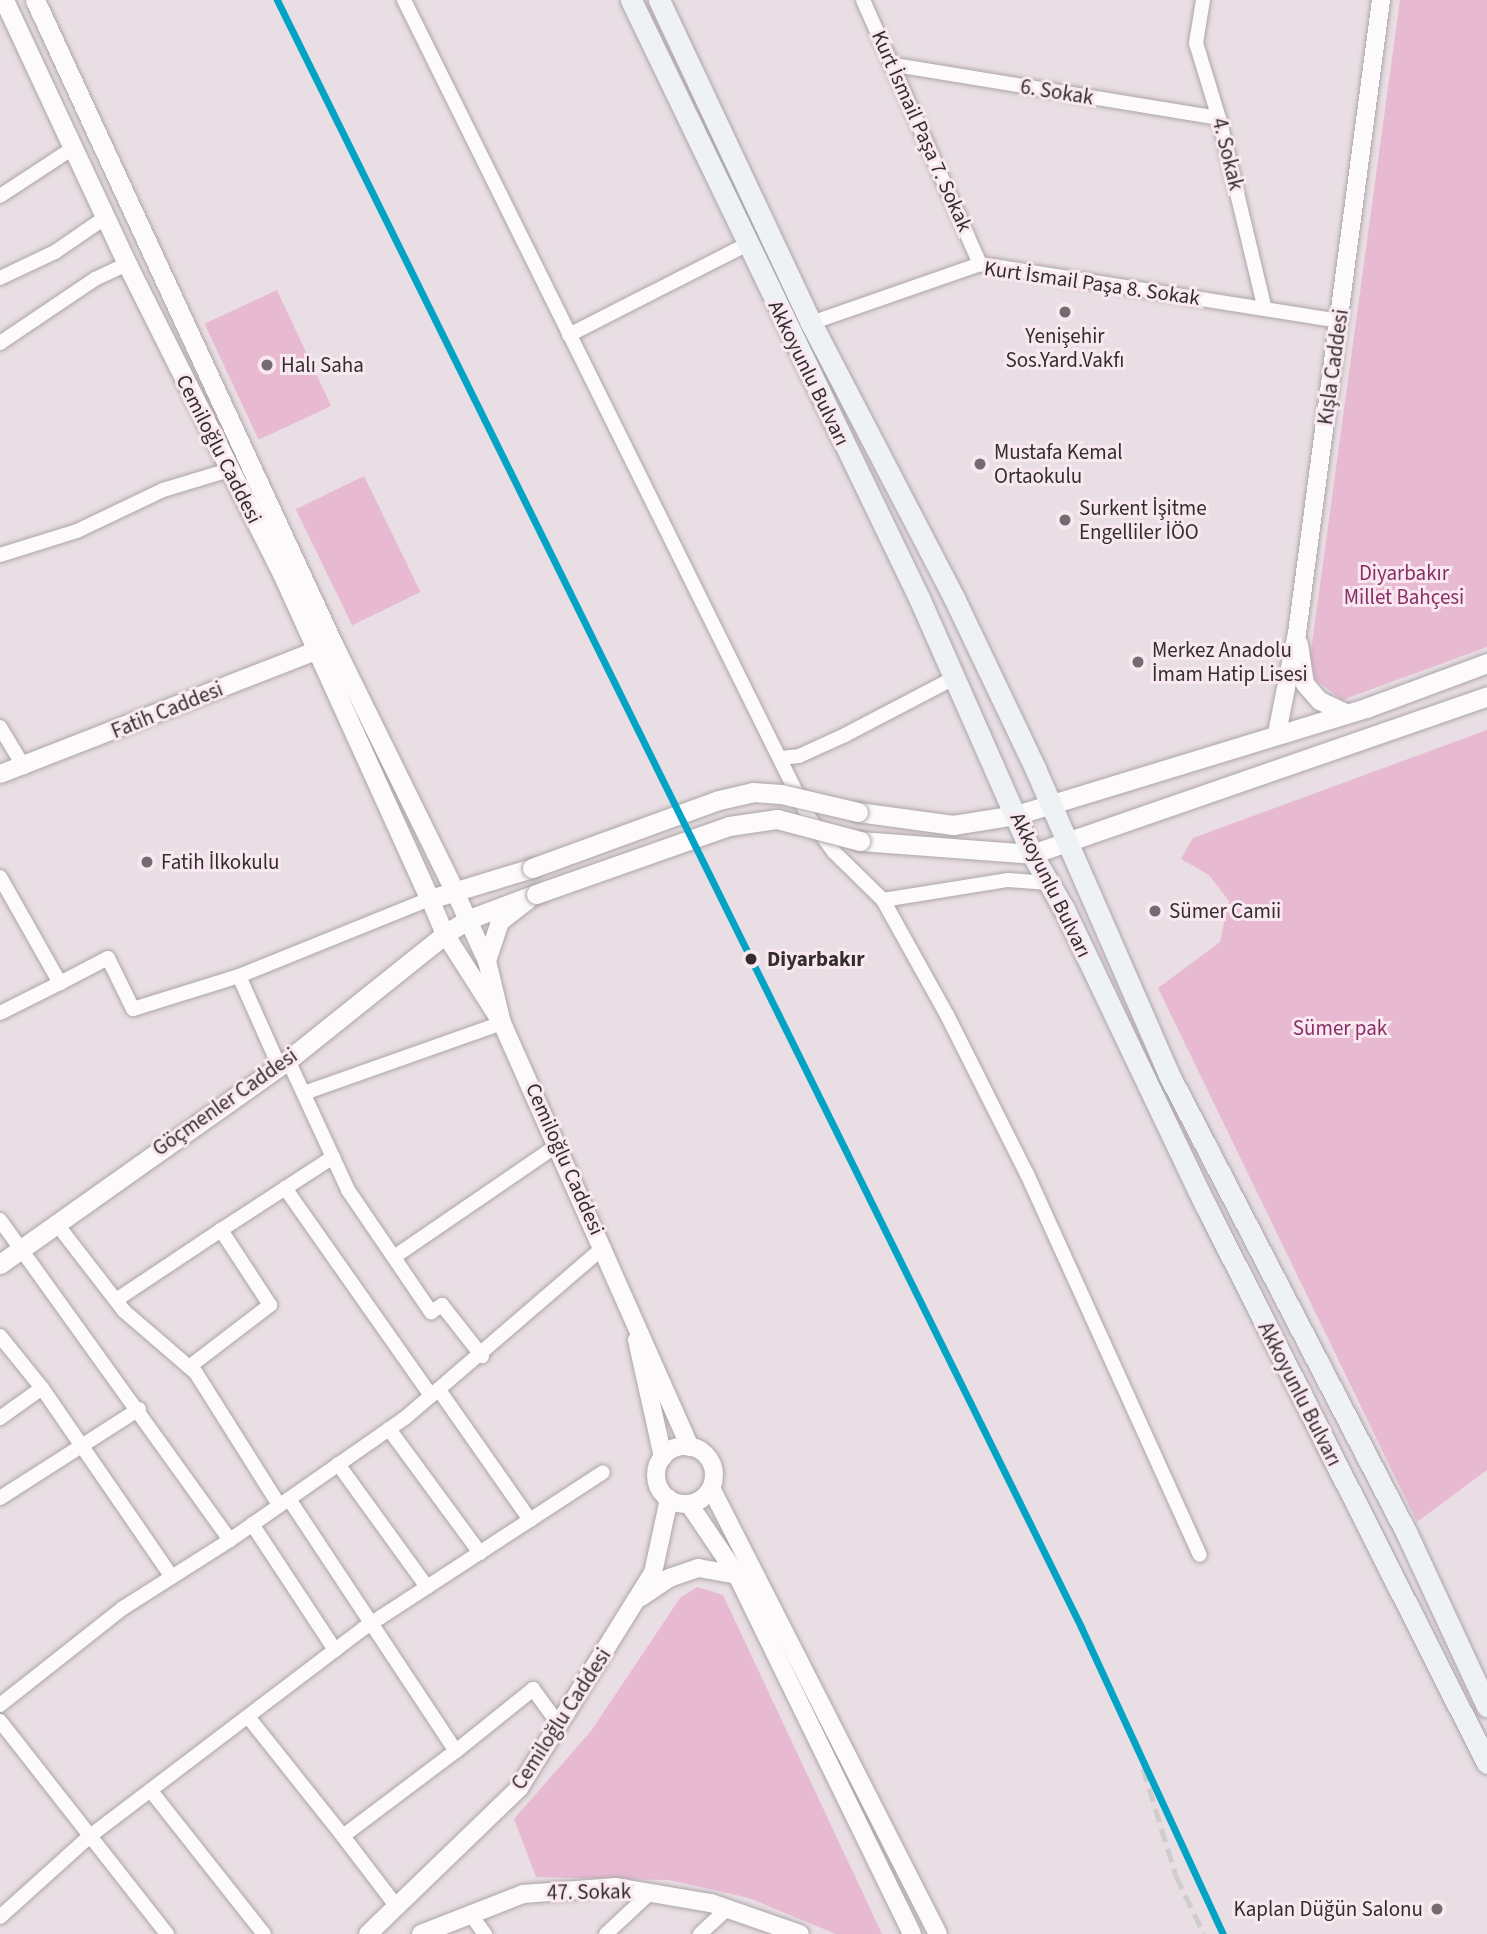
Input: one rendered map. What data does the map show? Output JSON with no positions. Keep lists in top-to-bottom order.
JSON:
{
  "streets": {
    "main road": ["Akkoyunlu Bulvarı", "Cemiloğlu Caddesi", "Göçmenler Caddesi"],
    "street": [
      "6. Sokak",
      "Kurt İsmail Paşa 7. Sokak",
      "4. Sokak",
      "Kurt İsmail Paşa 8. Sokak",
      "Kışla Caddesi",
      "Fatih Caddesi",
      "47. Sokak"
    ]
  },
  "crossings": [
    ["6. Sokak", "Kurt İsmail Paşa 7. Sokak"],
    ["6. Sokak", "4. Sokak"],
    ["Kurt İsmail Paşa 7. Sokak", "Kurt İsmail Paşa 8. Sokak"],
    ["4. Sokak", "Kurt İsmail Paşa 8. Sokak"],
    ["Kurt İsmail Paşa 8. Sokak", "Kışla Caddesi"],
    ["Kurt İsmail Paşa 8. Sokak", "Akkoyunlu Bulvarı"],
    ["Akkoyunlu Bulvarı", "Göçmenler Caddesi"],
    ["Cemiloğlu Caddesi", "Fatih Caddesi"]
  ],
  "parks": ["Diyarbakır Millet Bahçesi", "Sümer pak"],
  "places": [
    "Yenişehir Sos.Yard.Vakfı",
    "Halı Saha",
    "Mustafa Kemal Ortaokulu",
    "Surkent İşitme Engelliler İÖO",
    "Merkez Anadolu İmam Hatip Lisesi",
    "Fatih İlkokulu",
    "Sümer Camii",
    "Diyarbakır",
    "Kaplan Düğün Salonu"
  ]
}
